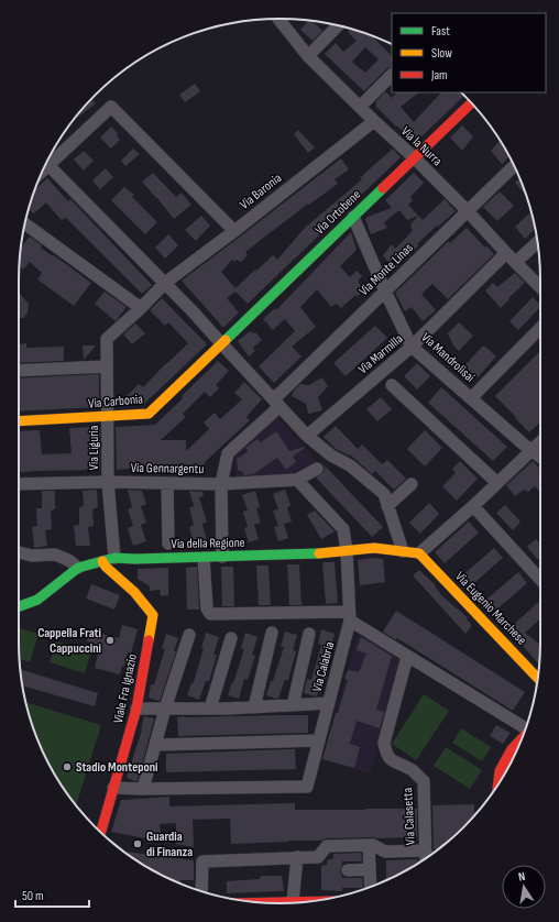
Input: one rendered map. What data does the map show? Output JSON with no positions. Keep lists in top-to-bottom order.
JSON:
{
  "streets": {
    "street": [
      "Via la Nurra",
      "Via Baronia",
      "Via Ortobene",
      "Via Monte Linas",
      "Via Marmilla",
      "Via Mandrolisai",
      "Via Carbonia",
      "Via Liguria",
      "Via Gennargentu",
      "Via della Regione",
      "Via Eugenio Marchese",
      "Via Calabria",
      "Viale Fra Ignazio",
      "Via Calasetta"
    ]
  },
  "crossings": [
    ["Via la Nurra", "Via Baronia"],
    ["Via la Nurra", "Via Ortobene"],
    ["Via la Nurra", "Via Monte Linas"],
    ["Via la Nurra", "Via Marmilla"],
    ["Via Baronia", "Via Liguria"],
    ["Via Ortobene", "Via Mandrolisai"],
    ["Via Ortobene", "Via Carbonia"],
    ["Via Monte Linas", "Via Mandrolisai"],
    ["Via Monte Linas", "Via Gennargentu"],
    ["Via Marmilla", "Via Mandrolisai"],
    ["Via Carbonia", "Via Liguria"],
    ["Via Liguria", "Via Gennargentu"],
    ["Via Liguria", "Via della Regione"],
    ["Via Liguria", "Viale Fra Ignazio"],
    ["Via della Regione", "Via Eugenio Marchese"],
    ["Via della Regione", "Via Calabria"],
    ["Via della Regione", "Viale Fra Ignazio"]
  ],
  "places": ["Cappella Frati Cappuccini", "Stadio Monteponi", "Guardia di Finanza"],
  "legend": ["Fast", "Slow", "Jam"],
  "scale_bar": "50 m",
  "north": "top"
}
